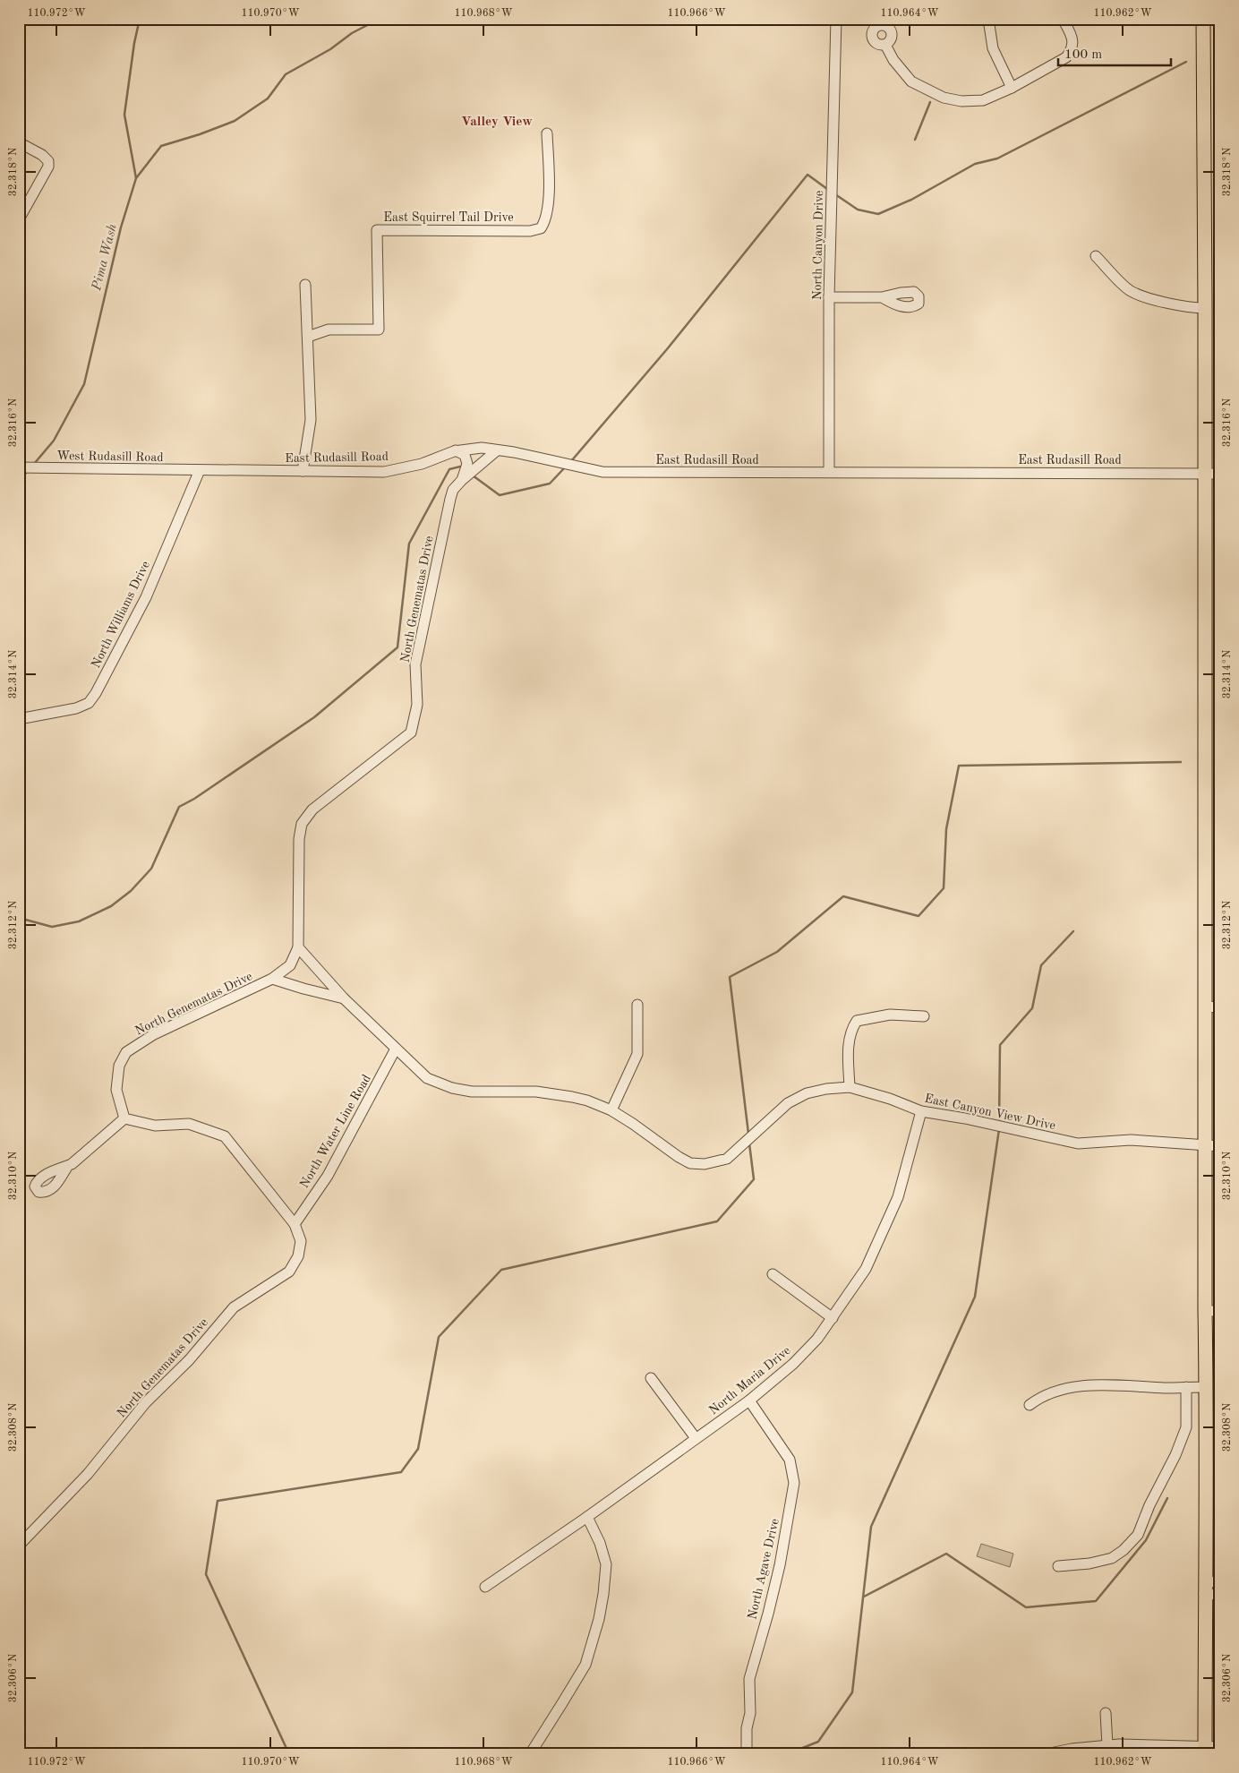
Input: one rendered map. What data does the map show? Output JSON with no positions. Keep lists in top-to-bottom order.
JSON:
{
  "streets": {
    "street": [
      "East Squirrel Tail Drive",
      "North Canyon Drive",
      "West Rudasill Road",
      "East Rudasill Road",
      "North Genematas Drive",
      "North Williams Drive",
      "East Canyon View Drive",
      "North Water Line Road",
      "North Maria Drive",
      "North Agave Drive"
    ]
  },
  "crossings": [
    ["North Canyon Drive", "East Rudasill Road"],
    ["West Rudasill Road", "East Rudasill Road"],
    ["West Rudasill Road", "North Williams Drive"],
    ["East Rudasill Road", "North Genematas Drive"],
    ["East Rudasill Road", "North Williams Drive"],
    ["North Genematas Drive", "East Canyon View Drive"],
    ["North Genematas Drive", "North Water Line Road"],
    ["East Canyon View Drive", "North Water Line Road"],
    ["East Canyon View Drive", "North Maria Drive"],
    ["North Maria Drive", "North Agave Drive"]
  ],
  "districts": ["Valley View"],
  "water": ["Pima Wash"],
  "scale_bar": "100 m",
  "coordinates": [
    "110.972°W",
    "110.970°W",
    "110.968°W",
    "110.966°W",
    "110.964°W",
    "110.962°W",
    "32.318°N",
    "32.316°N",
    "32.314°N",
    "32.312°N",
    "32.310°N",
    "32.308°N",
    "32.306°N"
  ]
}
